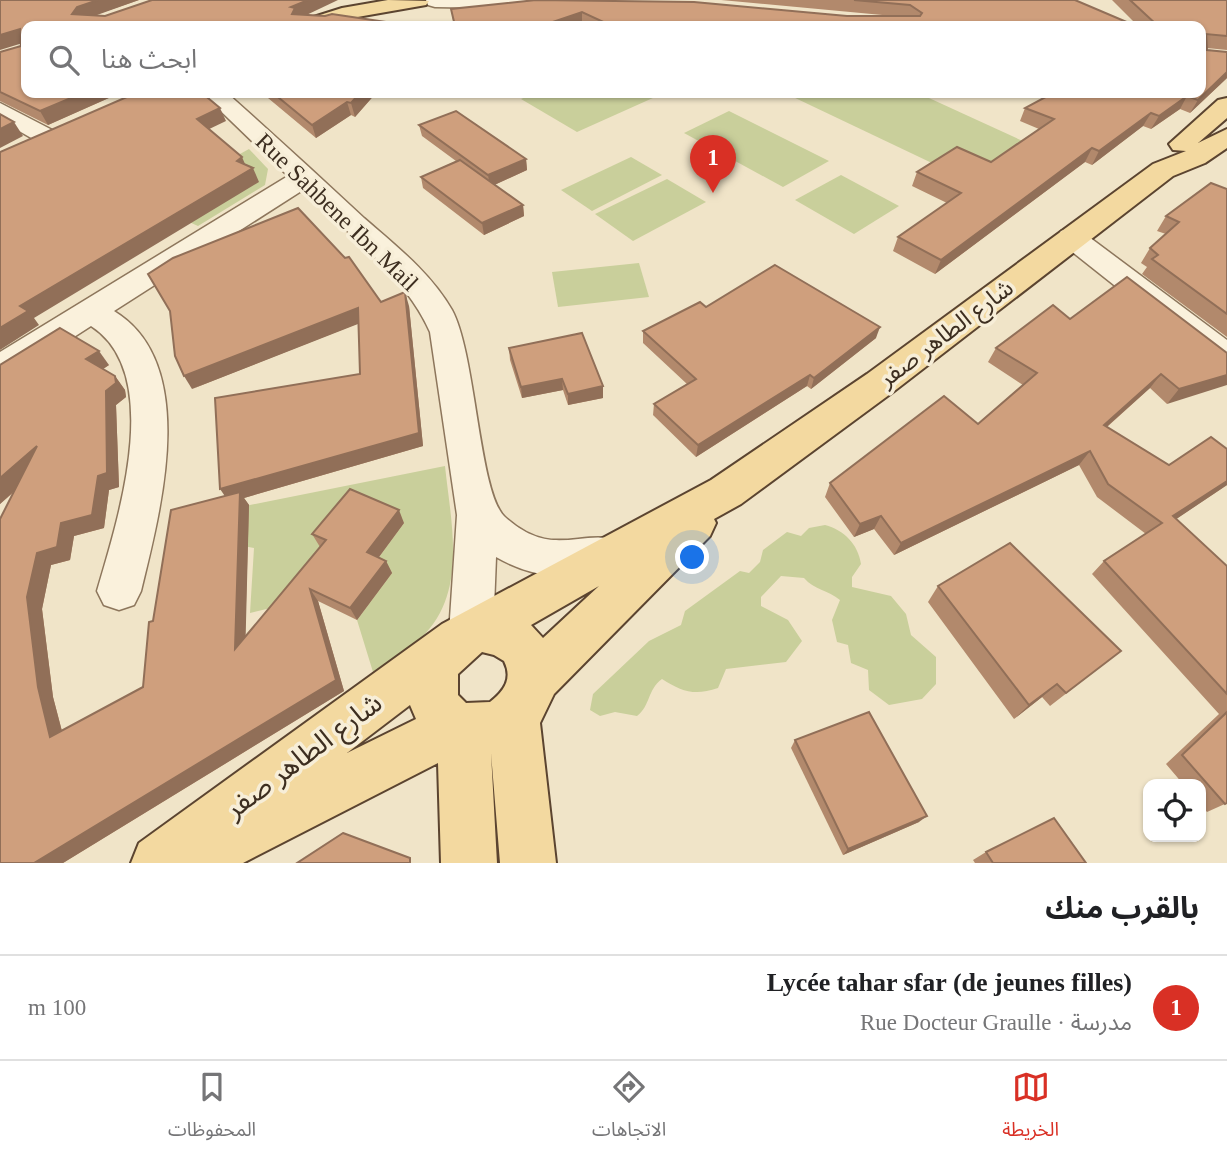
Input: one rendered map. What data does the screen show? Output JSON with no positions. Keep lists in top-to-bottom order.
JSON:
{
  "streets": {
    "main road": ["شارع الطاهر صفر"],
    "street": ["Rue Sahbene Ibn Mail"]
  },
  "crossings": [
    ["Rue Sahbene Ibn Mail", "شارع الطاهر صفر"]
  ],
  "page": {
    "search": "ابحث هنا",
    "pins": "1",
    "heading": "بالقرب منك",
    "list": [
      {
        "mark": "1",
        "name": "Lycée tahar sfar (de jeunes filles)",
        "note": "مدرسة · Rue Docteur Graulle",
        "value": "100 m"
      }
    ],
    "nav": ["الخريطة", "الاتجاهات", "المحفوظات"]
  }
}
